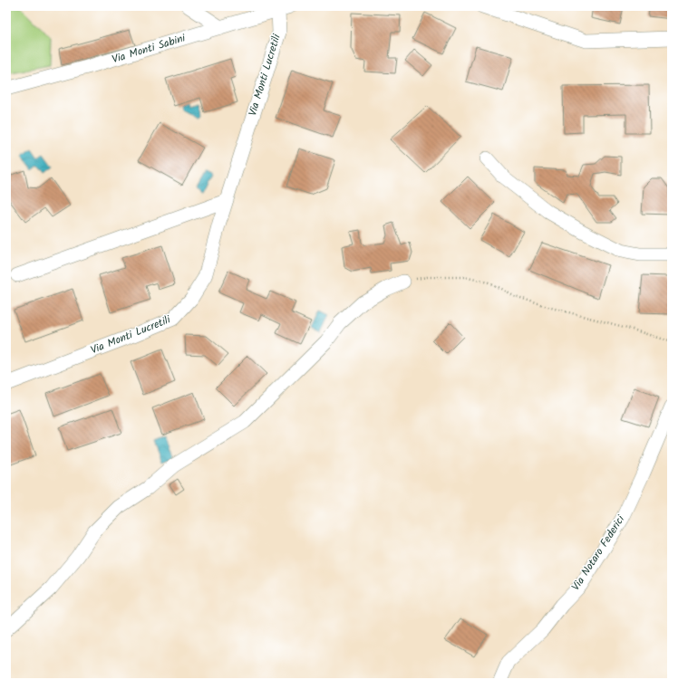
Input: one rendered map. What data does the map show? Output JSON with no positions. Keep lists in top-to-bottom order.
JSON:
{
  "streets": {
    "street": ["Via Monti Sabini", "Via Monti Lucretili", "Via Notaro Federici"]
  },
  "crossings": [
    ["Via Monti Sabini", "Via Monti Lucretili"]
  ]
}
